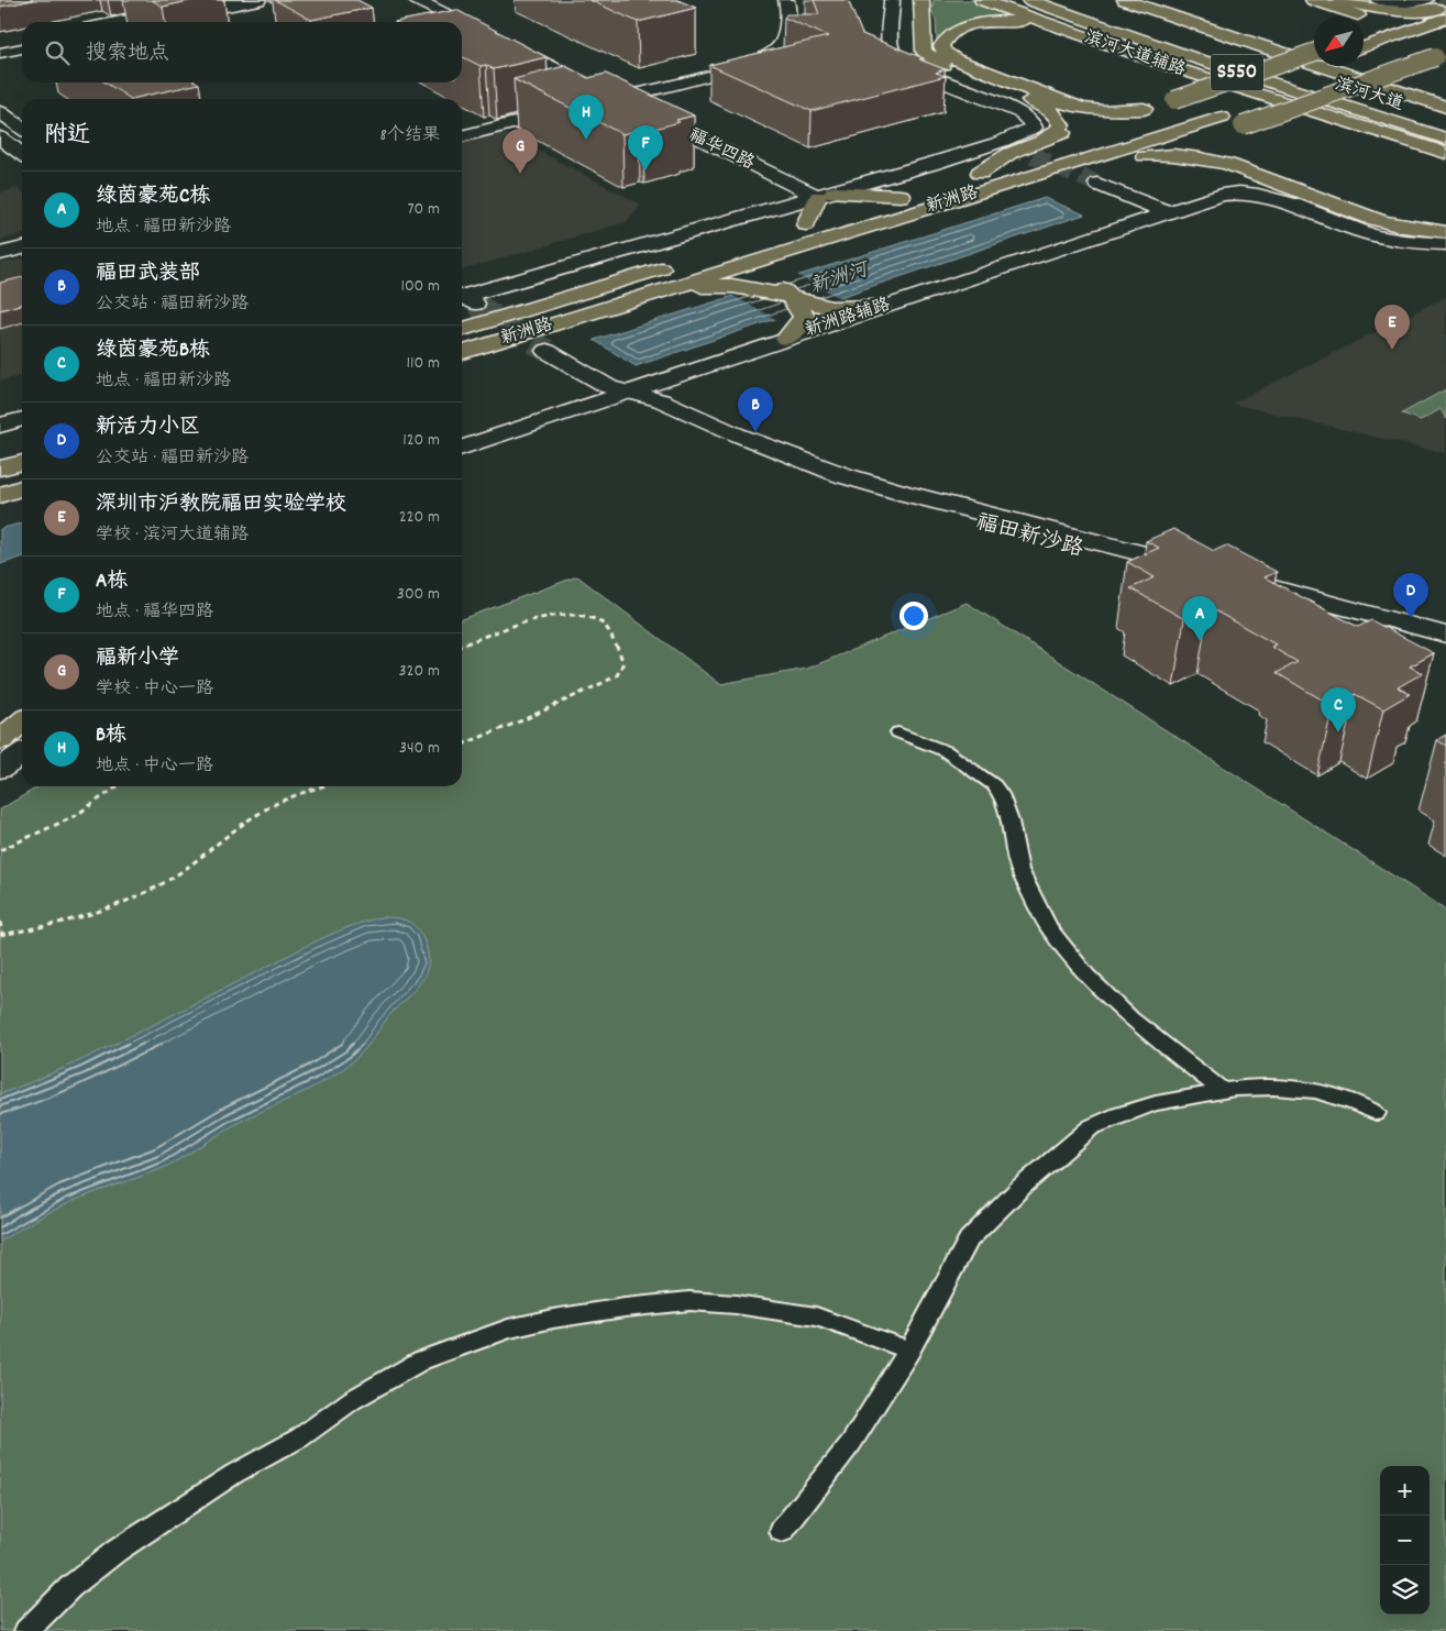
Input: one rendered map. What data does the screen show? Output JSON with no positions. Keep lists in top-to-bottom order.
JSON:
{
  "streets": {
    "main road": [
      "滨河大道辅路",
      "S550",
      "滨河大道",
      "新洲路"
    ],
    "street": ["福华四路", "新洲路辅路", "福田新沙路"]
  },
  "crossings": [
    ["滨河大道辅路", "滨河大道"],
    ["新洲路辅路", "福田新沙路"]
  ],
  "water": ["新洲河"],
  "north": "bottom left",
  "page": {
    "search": "搜索地点",
    "pins": [
      "H",
      "F",
      "G",
      "E",
      "B",
      "D",
      "A",
      "C"
    ],
    "heading": ["附近", "8个结果"],
    "list": [
      {
        "mark": "A",
        "name": "绿茵豪苑C栋",
        "note": "地点 · 福田新沙路",
        "value": "70 m"
      },
      {
        "mark": "B",
        "name": "福田武装部",
        "note": "公交站 · 福田新沙路",
        "value": "100 m"
      },
      {
        "mark": "C",
        "name": "绿茵豪苑B栋",
        "note": "地点 · 福田新沙路",
        "value": "110 m"
      },
      {
        "mark": "D",
        "name": "新活力小区",
        "note": "公交站 · 福田新沙路",
        "value": "120 m"
      },
      {
        "mark": "E",
        "name": "深圳市沪教院福田实验学校",
        "note": "学校 · 滨河大道辅路",
        "value": "220 m"
      },
      {
        "mark": "F",
        "name": "A栋",
        "note": "地点 · 福华四路",
        "value": "300 m"
      },
      {
        "mark": "G",
        "name": "福新小学",
        "note": "学校 · 中心一路",
        "value": "320 m"
      },
      {
        "mark": "H",
        "name": "B栋",
        "note": "地点 · 中心一路",
        "value": "340 m"
      }
    ],
    "map_buttons": ["+", "−"]
  }
}
